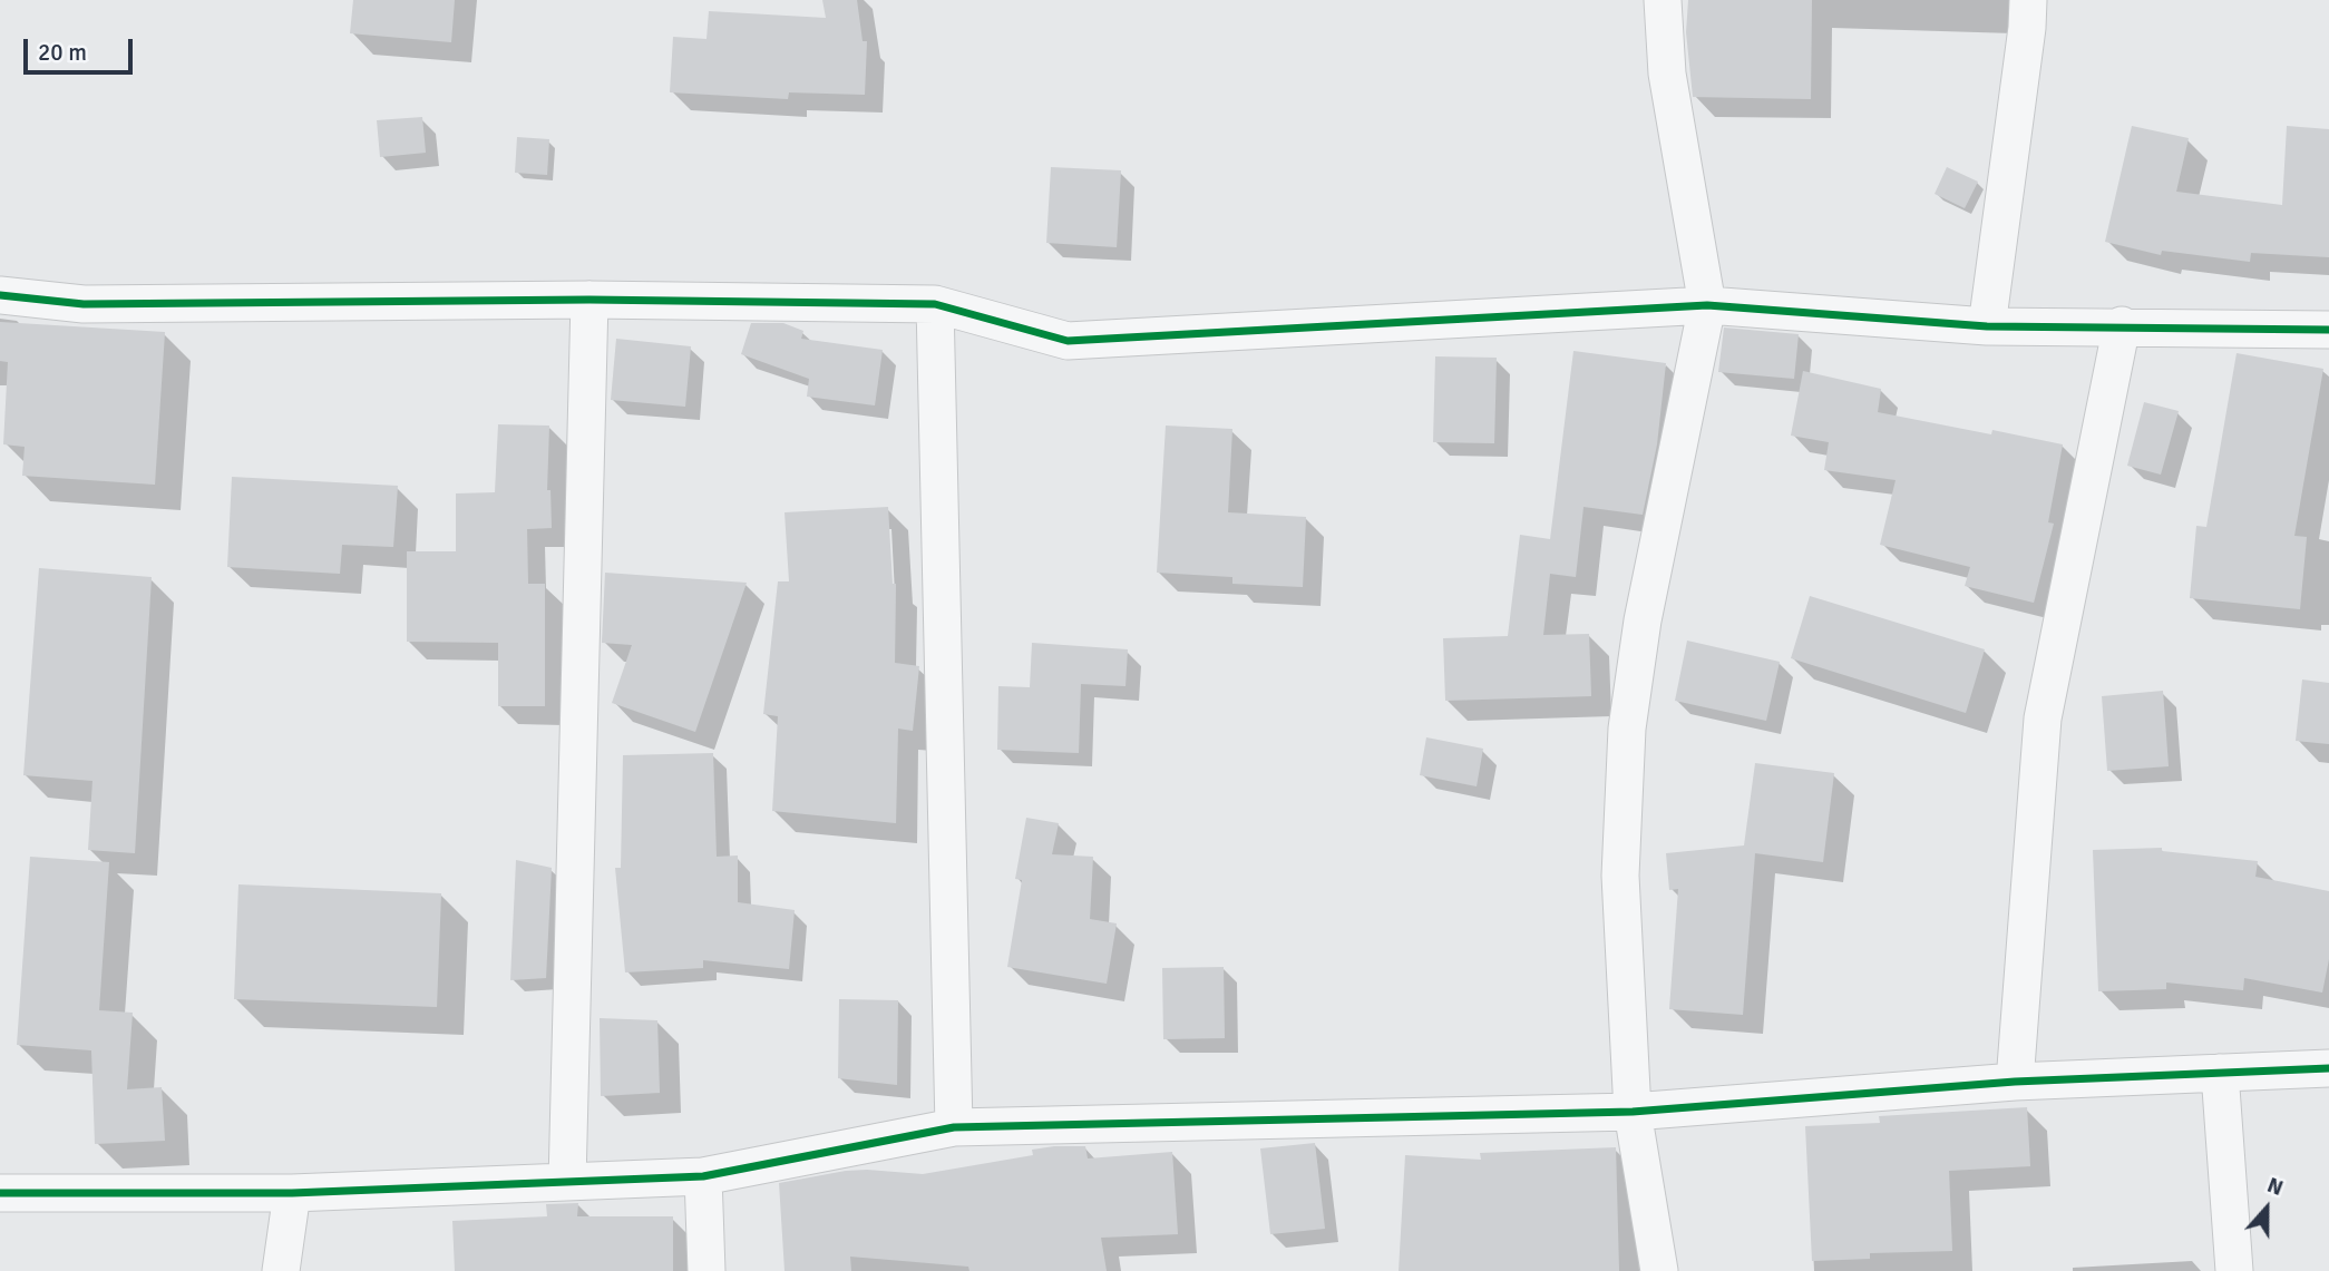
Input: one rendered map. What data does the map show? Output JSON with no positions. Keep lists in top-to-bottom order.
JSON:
{
  "scale_bar": "20 m",
  "north": "top"
}
